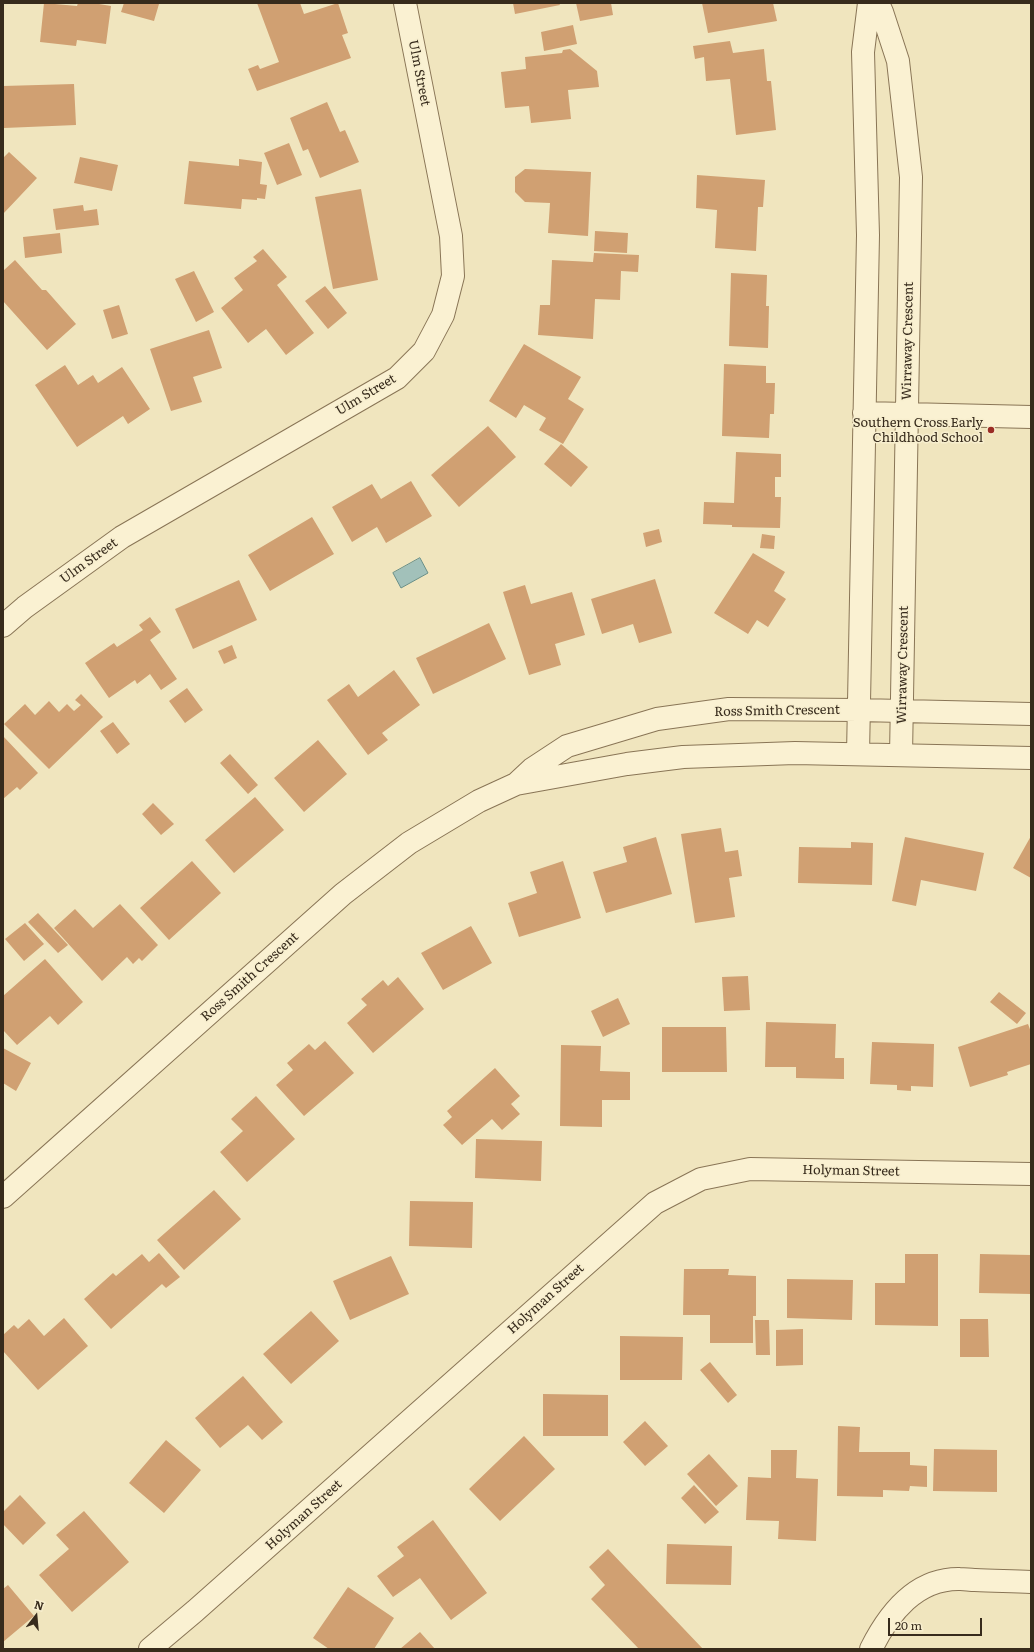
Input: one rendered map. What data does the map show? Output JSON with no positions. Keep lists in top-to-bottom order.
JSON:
{
  "streets": {
    "street": [
      "Ulm Street",
      "Wirraway Crescent",
      "Ross Smith Crescent",
      "Holyman Street"
    ]
  },
  "crossings": [
    ["Wirraway Crescent", "Ross Smith Crescent"]
  ],
  "places": ["Southern Cross Early Childhood School"],
  "scale_bar": "20 m",
  "north": "top"
}
